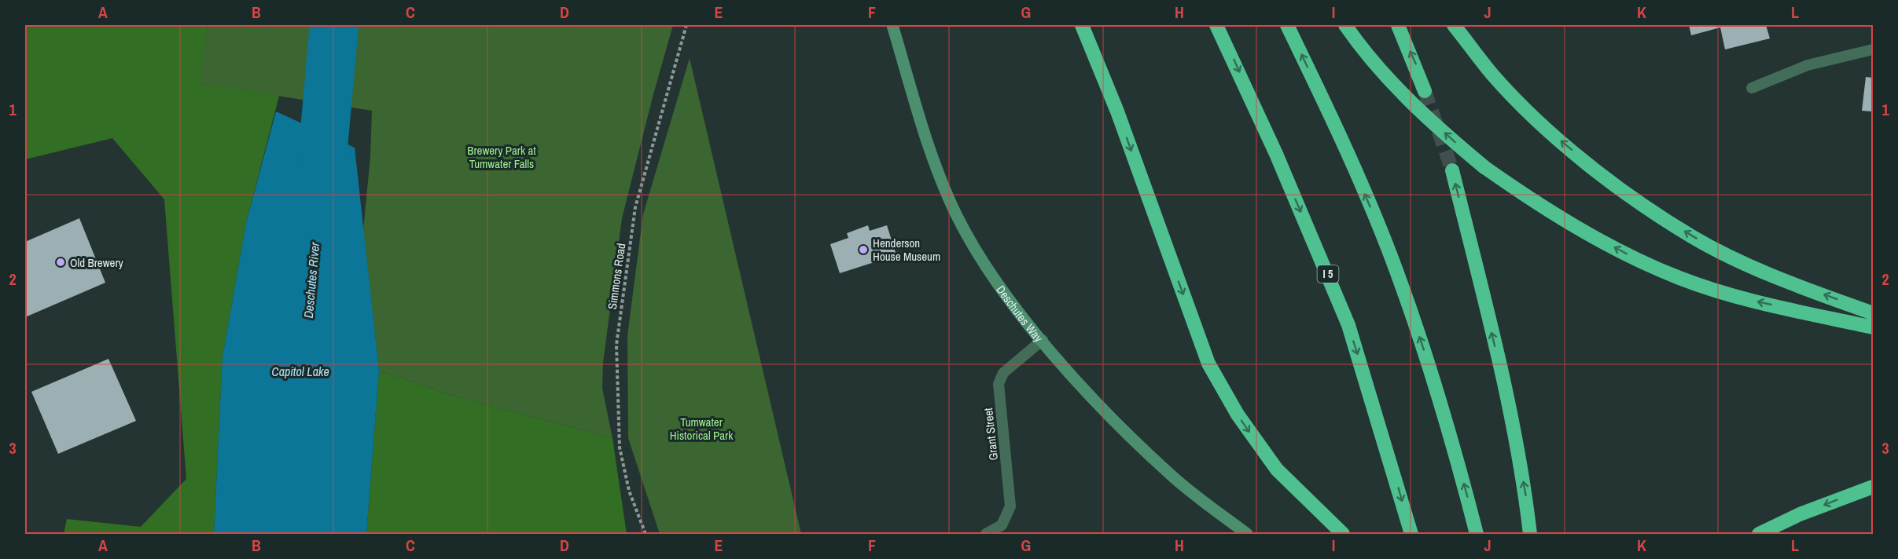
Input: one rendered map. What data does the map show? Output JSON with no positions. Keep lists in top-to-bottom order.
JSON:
{
  "streets": {
    "highway": ["I 5"],
    "main road": ["Deschutes Way"],
    "lane": ["Grant Street"],
    "path": ["Simmons Road"]
  },
  "crossings": [
    ["Deschutes Way", "Grant Street"]
  ],
  "water": ["Deschutes River", "Capitol Lake"],
  "parks": ["Brewery Park at Tumwater Falls", "Tumwater Historical Park"],
  "places": ["Henderson House Museum", "Old Brewery"],
  "grid": {
    "columns": [
      "A",
      "B",
      "C",
      "D",
      "E",
      "F",
      "G",
      "H",
      "I",
      "J",
      "K",
      "L"
    ],
    "rows": ["1", "2", "3"]
  }
}
